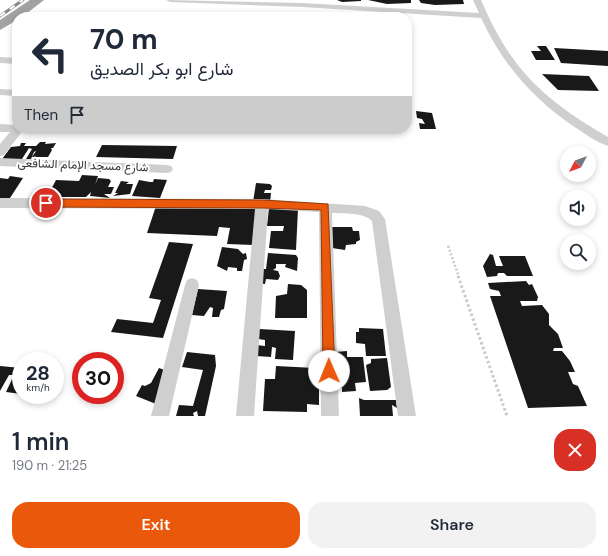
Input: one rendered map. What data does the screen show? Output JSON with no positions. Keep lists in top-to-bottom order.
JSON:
{
  "streets": {
    "street": ["شارع مسجد الإمام الشافعى"]
  },
  "north": "bottom left",
  "page": {
    "turn": ["70 m", "شارع ابو بكر الصديق"],
    "then": "Then",
    "speed": "28 km/h",
    "limit": "30",
    "heading": ["1 min", "190 m · 21:25"],
    "buttons": ["Exit", "Share"]
  }
}
